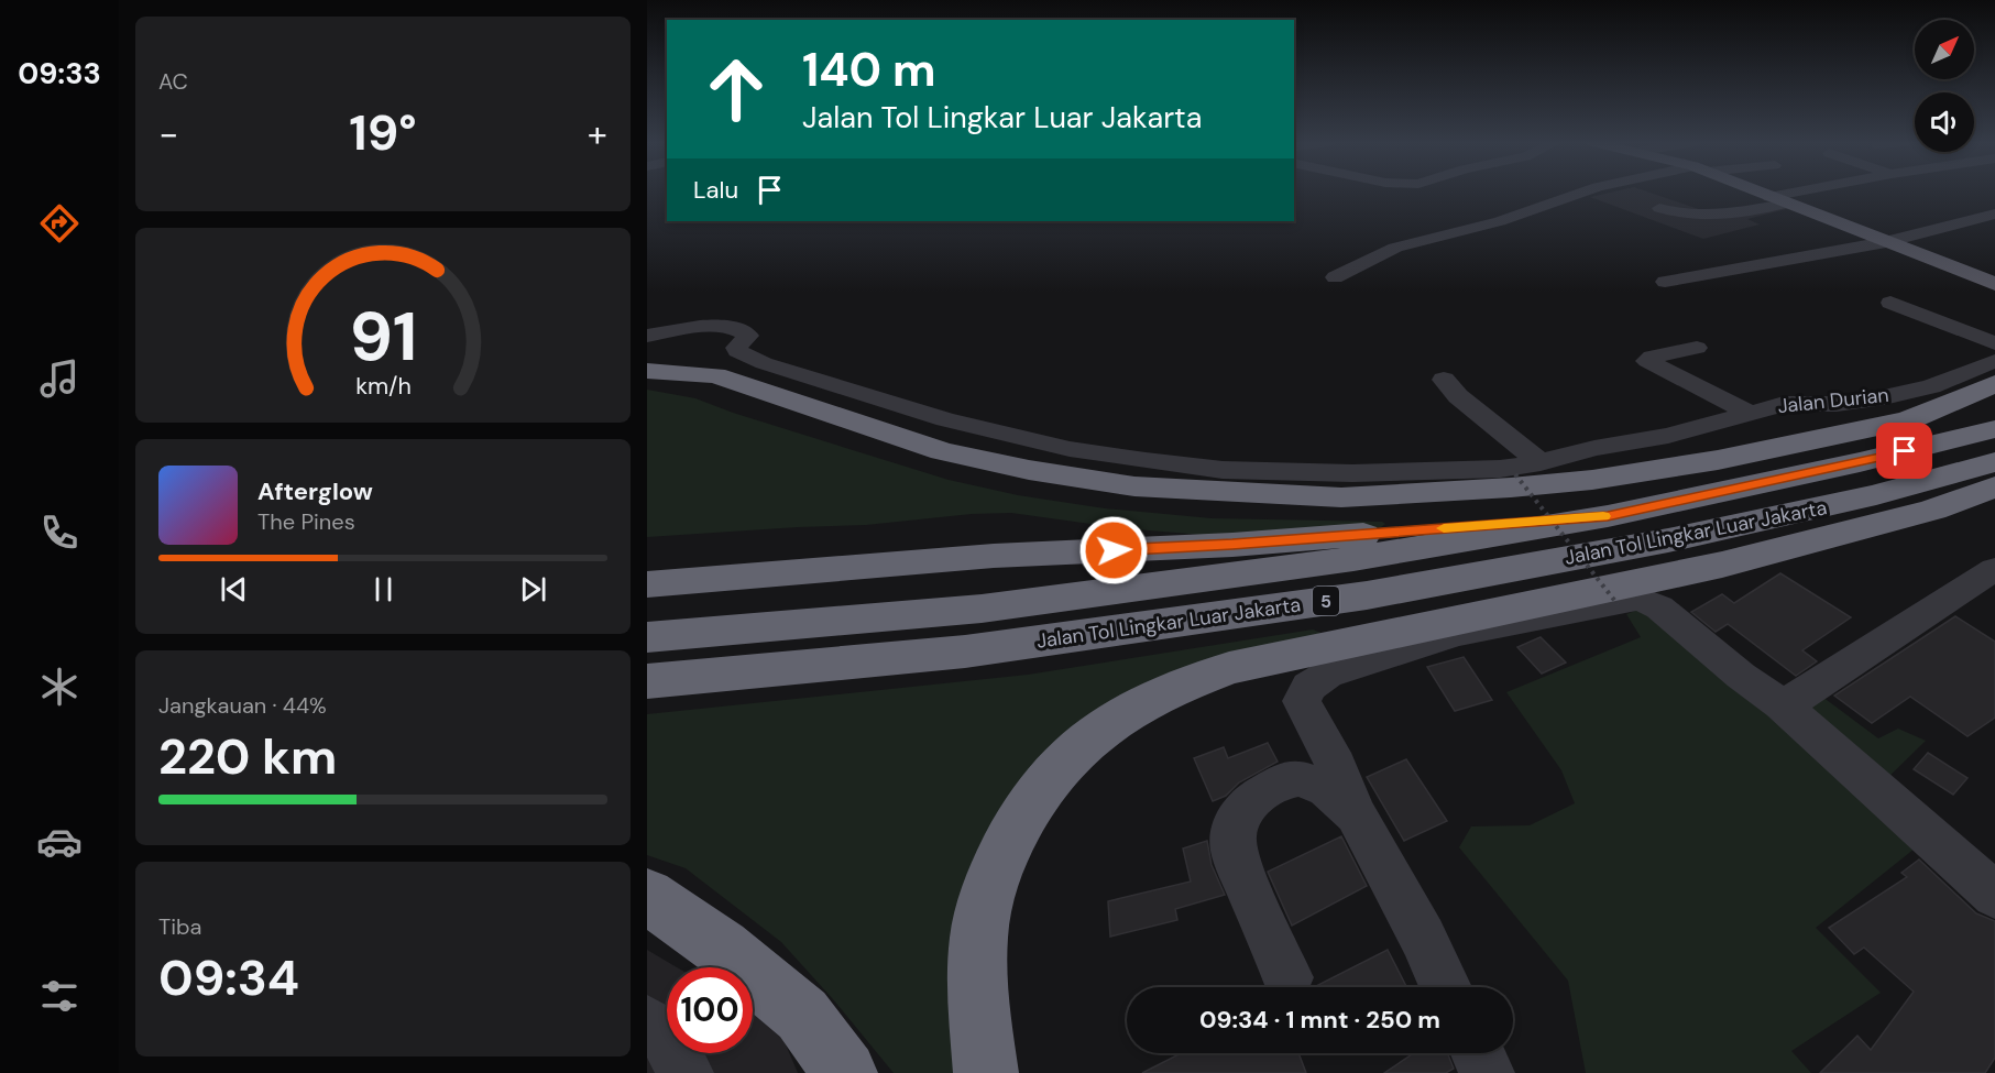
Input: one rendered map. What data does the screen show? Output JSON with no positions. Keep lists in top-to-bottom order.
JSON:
{
  "streets": {
    "highway": ["Jalan Tol Lingkar Luar Jakarta", "5"],
    "street": ["Jalan Durian"]
  },
  "north": "top right",
  "page": {
    "tabs": "09:33",
    "tile": [
      "AC",
      ["Jangkauan · 44%", "220 km"],
      ["Tiba", "09:34"]
    ],
    "turn": ["140 m", "Jalan Tol Lingkar Luar Jakarta"],
    "heat": ["−", "19°", "+"],
    "then": "Lalu",
    "song": ["Afterglow", "The Pines"],
    "limit": "100",
    "trip": "09:34 · 1 mnt · 250 m",
    "gauge": ["91", "km/h"]
  }
}
